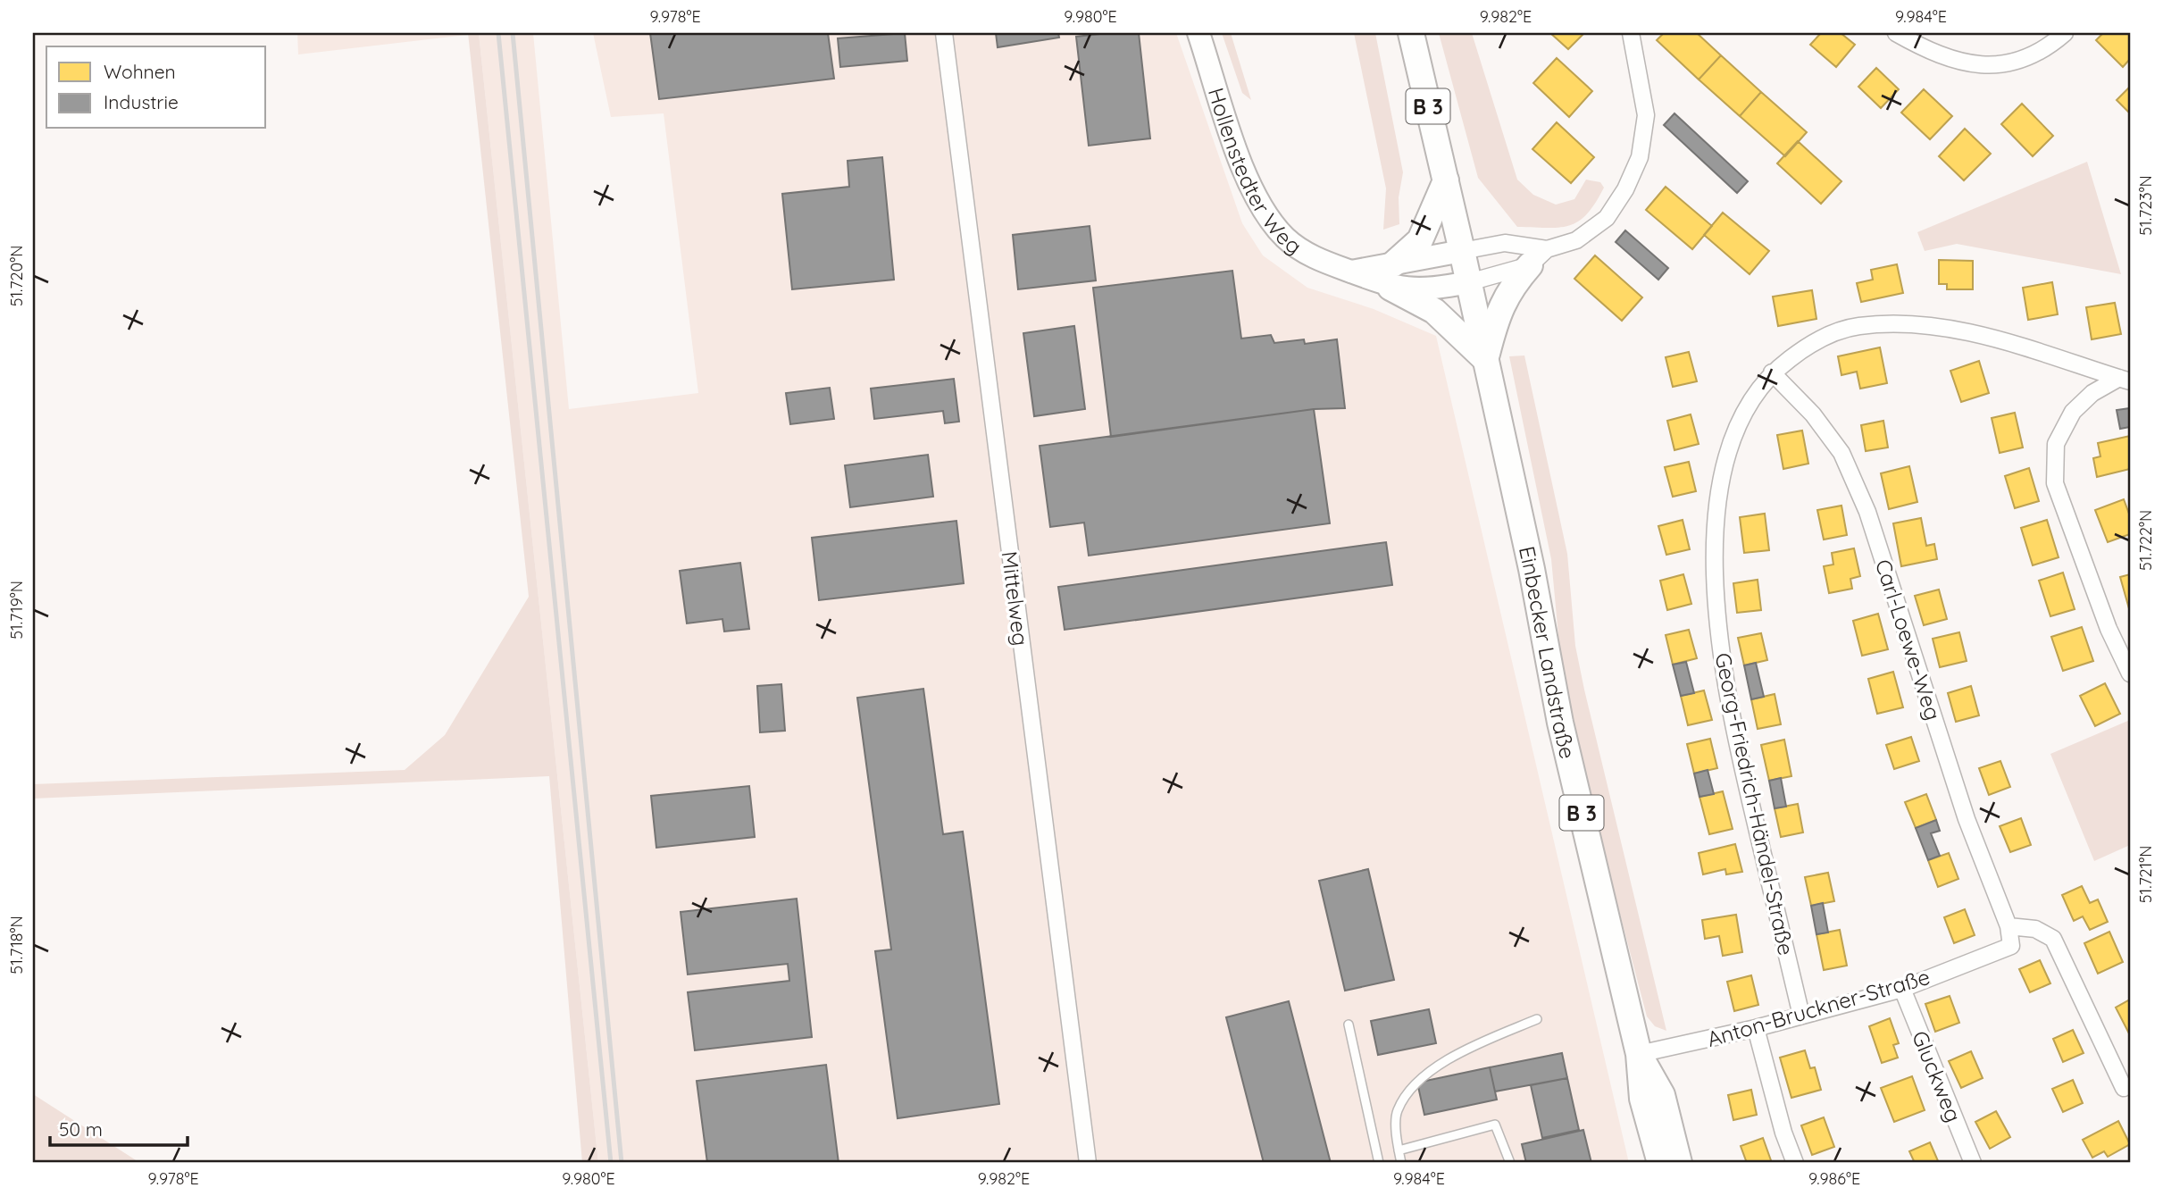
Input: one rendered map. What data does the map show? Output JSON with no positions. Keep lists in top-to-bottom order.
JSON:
{
  "streets": {
    "main road": ["B 3", "Hollenstedter Weg", "Einbecker Landstraße"],
    "street": [
      "Mittelweg",
      "Carl-Loewe-Weg",
      "Georg-Friedrich-Händel-Straße",
      "Anton-Bruckner-Straße",
      "Gluckweg"
    ]
  },
  "crossings": [
    ["B 3", "Einbecker Landstraße"],
    ["Carl-Loewe-Weg", "Georg-Friedrich-Händel-Straße"],
    ["Carl-Loewe-Weg", "Anton-Bruckner-Straße"],
    ["Einbecker Landstraße", "Anton-Bruckner-Straße"],
    ["Georg-Friedrich-Händel-Straße", "Anton-Bruckner-Straße"],
    ["Anton-Bruckner-Straße", "Gluckweg"]
  ],
  "legend": ["Wohnen", "Industrie"],
  "scale_bar": "50 m",
  "coordinates": [
    "9.978°E",
    "9.980°E",
    "9.982°E",
    "9.984°E",
    "51.723°N",
    "51.720°N",
    "51.722°N",
    "51.719°N",
    "51.721°N",
    "51.718°N",
    "9.986°E"
  ]
}
